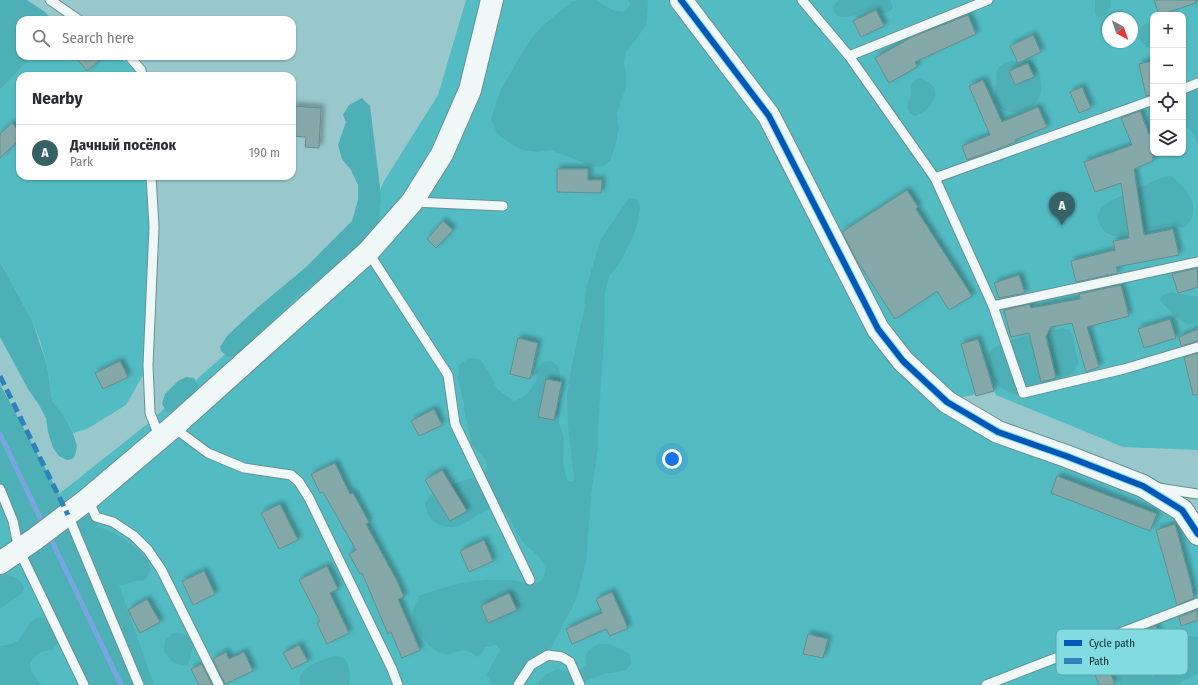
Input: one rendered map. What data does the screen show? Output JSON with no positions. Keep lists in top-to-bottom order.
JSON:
{
  "legend": ["Cycle path", "Path"],
  "north": "bottom right",
  "page": {
    "map_buttons": ["+", "−"],
    "search": "Search here",
    "heading": "Nearby",
    "list": [
      {
        "mark": "A",
        "name": "Дачный посёлок",
        "note": "Park",
        "value": "190 m"
      }
    ],
    "pins": "A"
  }
}
